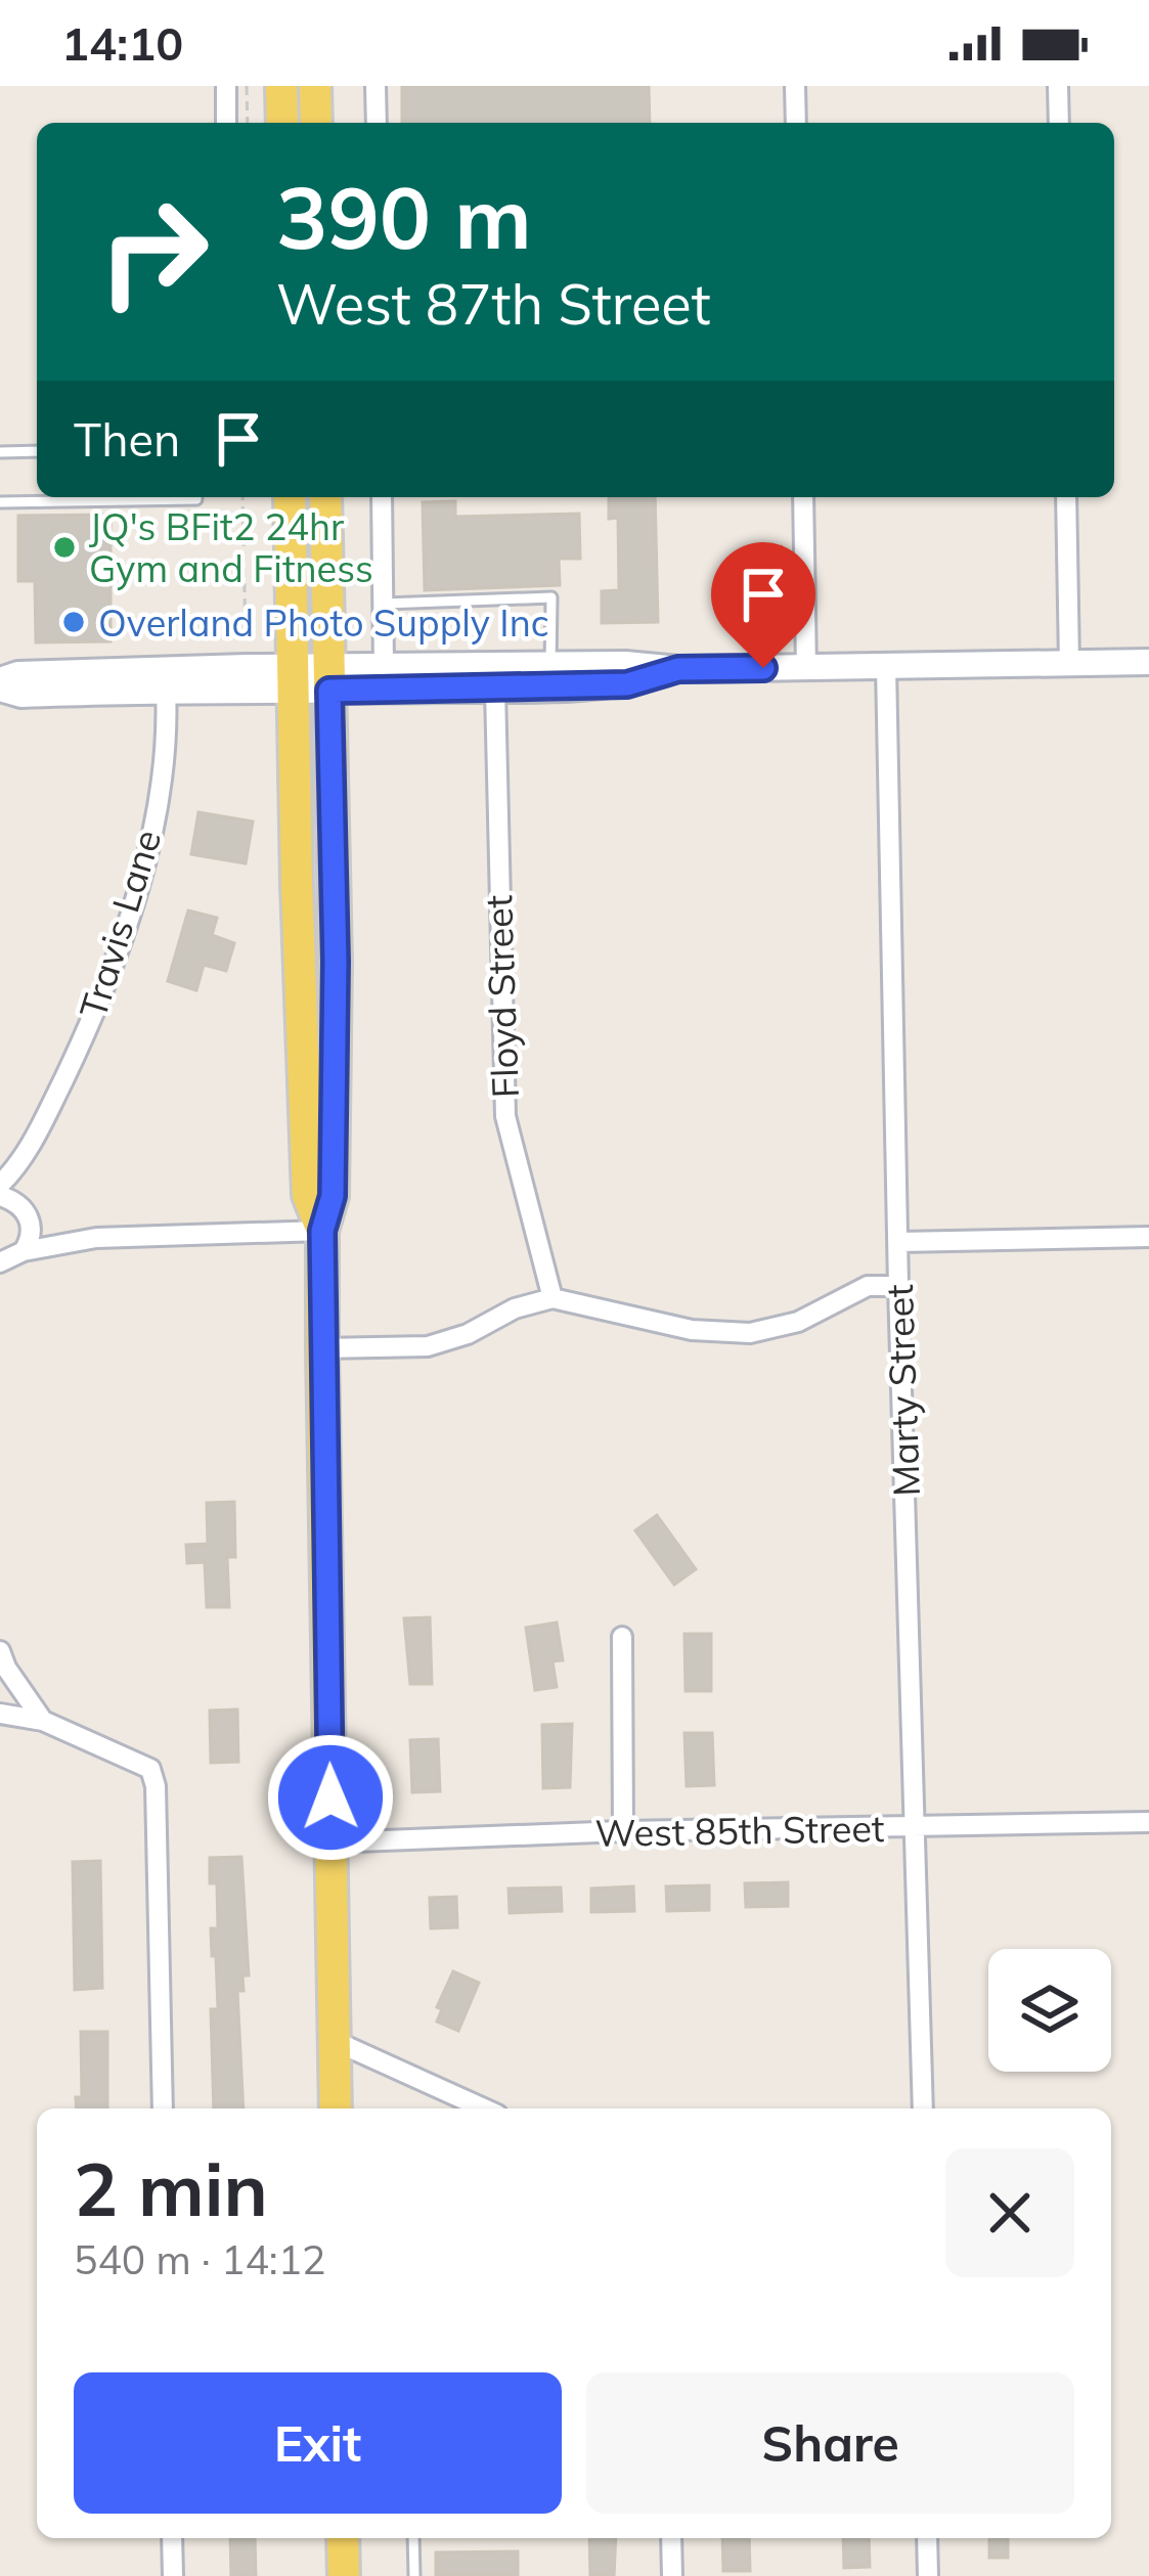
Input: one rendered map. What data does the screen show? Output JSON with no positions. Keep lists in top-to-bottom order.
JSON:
{
  "streets": {
    "street": [
      "Travis Lane",
      "Floyd Street",
      "Marty Street",
      "West 85th Street"
    ]
  },
  "crossings": [
    ["Marty Street", "West 85th Street"]
  ],
  "places": ["JQ's BFit2 24hr Gym and Fitness", "Overland Photo Supply Inc"],
  "page": {
    "status": "14:10",
    "turn": ["390 m", "West 87th Street"],
    "then": "Then",
    "heading": ["2 min", "540 m · 14:12"],
    "buttons": ["Exit", "Share"]
  }
}
